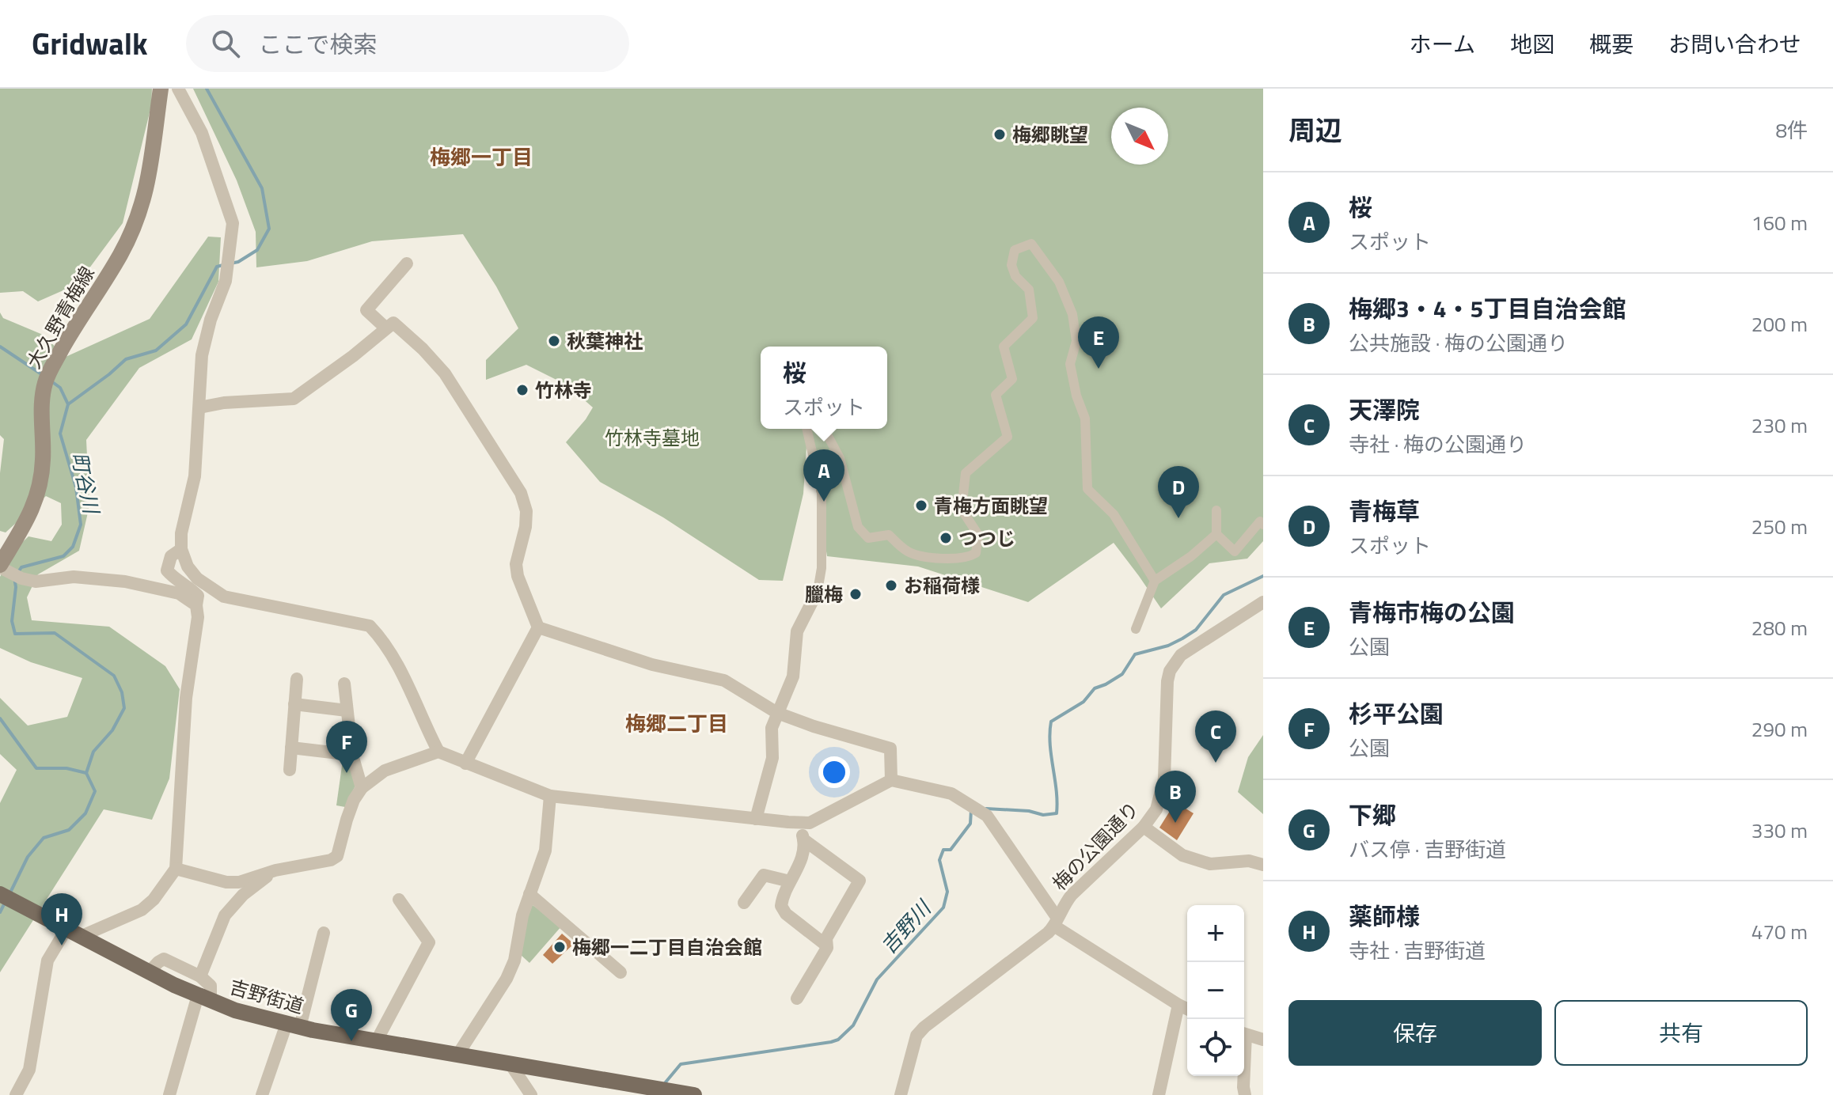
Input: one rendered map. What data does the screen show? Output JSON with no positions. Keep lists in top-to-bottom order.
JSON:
{
  "streets": {
    "main road": ["大久野青梅線", "吉野街道"],
    "street": ["梅の公園通り"]
  },
  "districts": ["梅郷一丁目", "梅郷二丁目"],
  "water": ["町谷川", "吉野川"],
  "parks": ["竹林寺墓地"],
  "places": [
    "梅郷眺望",
    "秋葉神社",
    "竹林寺",
    "青梅方面眺望",
    "つつじ",
    "お稲荷様",
    "臘梅",
    "梅郷一二丁目自治会館"
  ],
  "north": "bottom right",
  "page": {
    "header": "Gridwalk",
    "search": "ここで検索",
    "nav": [
      "ホーム",
      "地図",
      "概要",
      "お問い合わせ"
    ],
    "heading": ["周辺", "8件"],
    "list": [
      {
        "mark": "A",
        "name": "桜",
        "note": "スポット",
        "value": "160 m"
      },
      {
        "mark": "B",
        "name": "梅郷3・4・5丁目自治会館",
        "note": "公共施設 · 梅の公園通り",
        "value": "200 m"
      },
      {
        "mark": "C",
        "name": "天澤院",
        "note": "寺社 · 梅の公園通り",
        "value": "230 m"
      },
      {
        "mark": "D",
        "name": "青梅草",
        "note": "スポット",
        "value": "250 m"
      },
      {
        "mark": "E",
        "name": "青梅市梅の公園",
        "note": "公園",
        "value": "280 m"
      },
      {
        "mark": "F",
        "name": "杉平公園",
        "note": "公園",
        "value": "290 m"
      },
      {
        "mark": "G",
        "name": "下郷",
        "note": "バス停 · 吉野街道",
        "value": "330 m"
      },
      {
        "mark": "H",
        "name": "薬師様",
        "note": "寺社 · 吉野街道",
        "value": "470 m"
      }
    ],
    "pins": [
      "E",
      "A",
      "D",
      "C",
      "F",
      "B",
      "H",
      "G"
    ],
    "popup": ["桜", "スポット"],
    "map_buttons": ["+", "−"],
    "buttons": ["保存", "共有"]
  }
}
